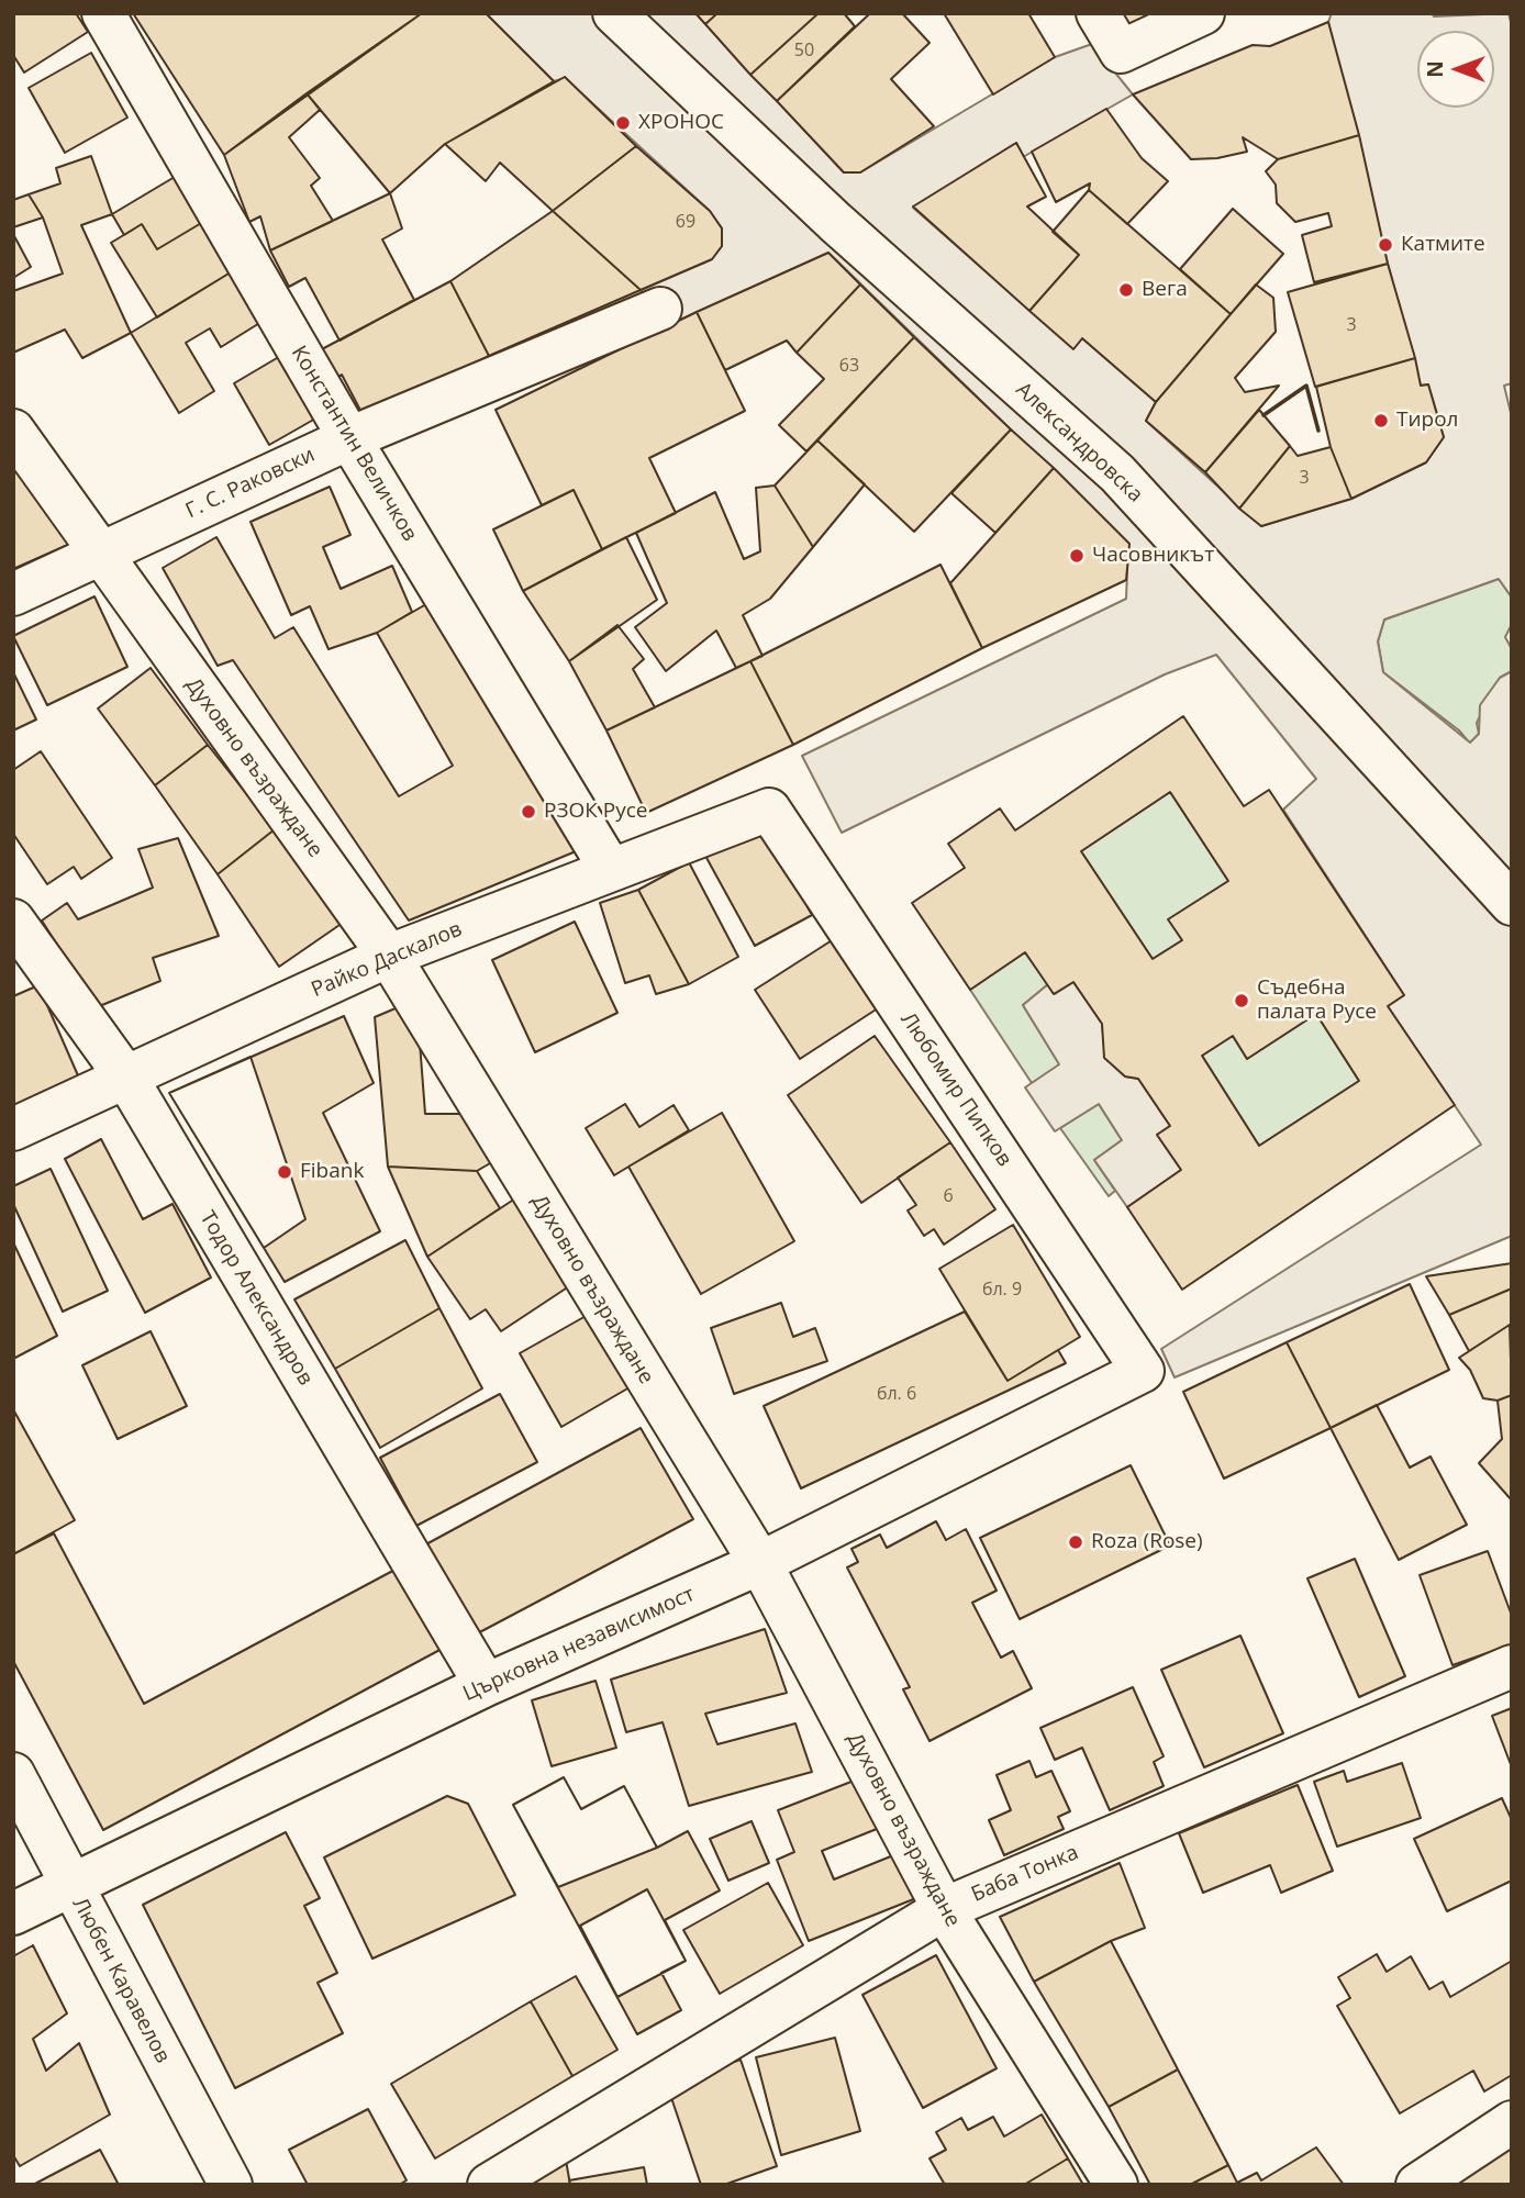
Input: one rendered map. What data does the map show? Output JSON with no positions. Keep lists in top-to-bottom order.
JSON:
{
  "streets": {
    "street": [
      "Александровска",
      "Константин Величков",
      "Г. С. Раковски",
      "Духовно възраждане",
      "Райко Даскалов",
      "Любомир Пипков",
      "Тодор Александров",
      "Църковна независимост",
      "Баба Тонка",
      "Любен Каравелов"
    ]
  },
  "crossings": [
    ["Константин Величков", "Г. С. Раковски"],
    ["Константин Величков", "Райко Даскалов"],
    ["Г. С. Раковски", "Духовно възраждане"],
    ["Духовно възраждане", "Райко Даскалов"],
    ["Духовно възраждане", "Църковна независимост"],
    ["Духовно възраждане", "Баба Тонка"],
    ["Райко Даскалов", "Любомир Пипков"],
    ["Райко Даскалов", "Тодор Александров"],
    ["Любомир Пипков", "Църковна независимост"],
    ["Тодор Александров", "Църковна независимост"],
    ["Църковна независимост", "Любен Каравелов"]
  ],
  "places": [
    "XPOHOC",
    "Катмите",
    "Вега",
    "Тирол",
    "Часовникът",
    "РЗОК Русе",
    "Съдебна палата Русе",
    "Fibank",
    "Roza (Rose)"
  ],
  "house_numbers": [
    "50",
    "69",
    "3",
    "63",
    "3",
    "6",
    "бл. 9",
    "бл. 6"
  ],
  "north": "left"
}
